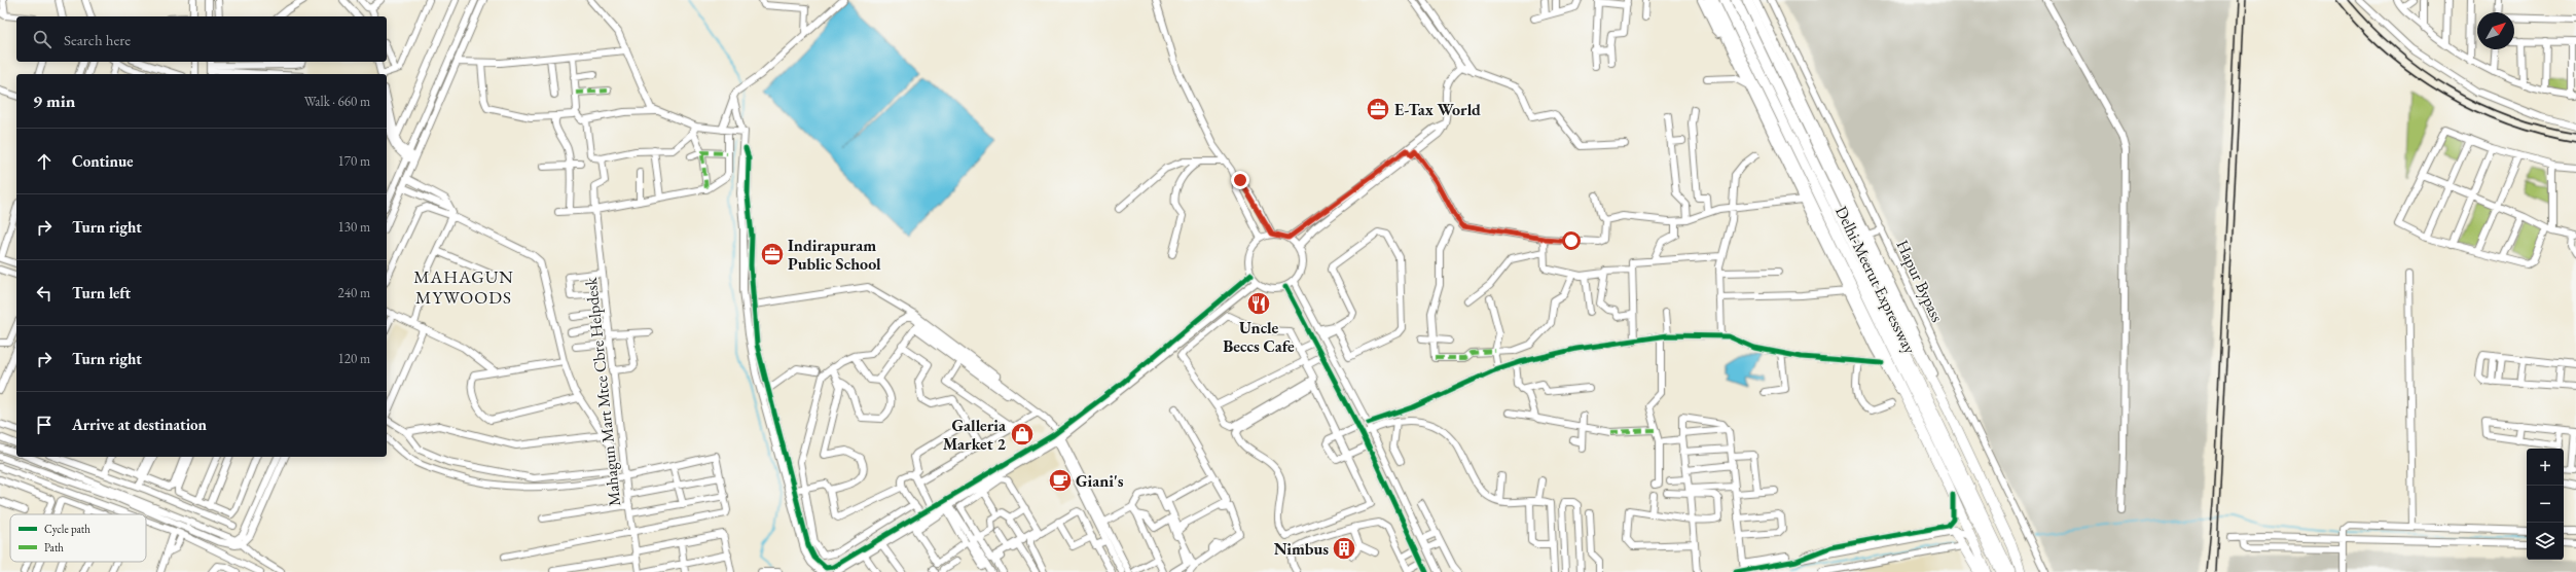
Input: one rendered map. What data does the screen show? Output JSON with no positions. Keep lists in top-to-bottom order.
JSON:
{
  "streets": {
    "highway": ["Delhi-Meerut Expressway"],
    "street": ["Hapur Bypass", "Mahagun Mart Mtce Cbre Helpdesk"]
  },
  "districts": ["MAHAGUN MYWOODS"],
  "places": {
    "office": ["E-Tax World", "Indirapuram Public School"],
    "restaurant": ["Uncle Beccs Cafe"],
    "shop": ["Galleria Market 2"],
    "cafe": ["Giani's"],
    "building": ["Nimbus"]
  },
  "legend": ["Cycle path", "Path"],
  "north": "top right",
  "page": {
    "search": "Search here",
    "heading": ["9 min", "Walk · 660 m"],
    "list": [
      ["Continue", "170 m"],
      ["Turn right", "130 m"],
      ["Turn left", "240 m"],
      ["Turn right", "120 m"],
      "Arrive at destination"
    ],
    "map_buttons": ["+", "−"]
  }
}
